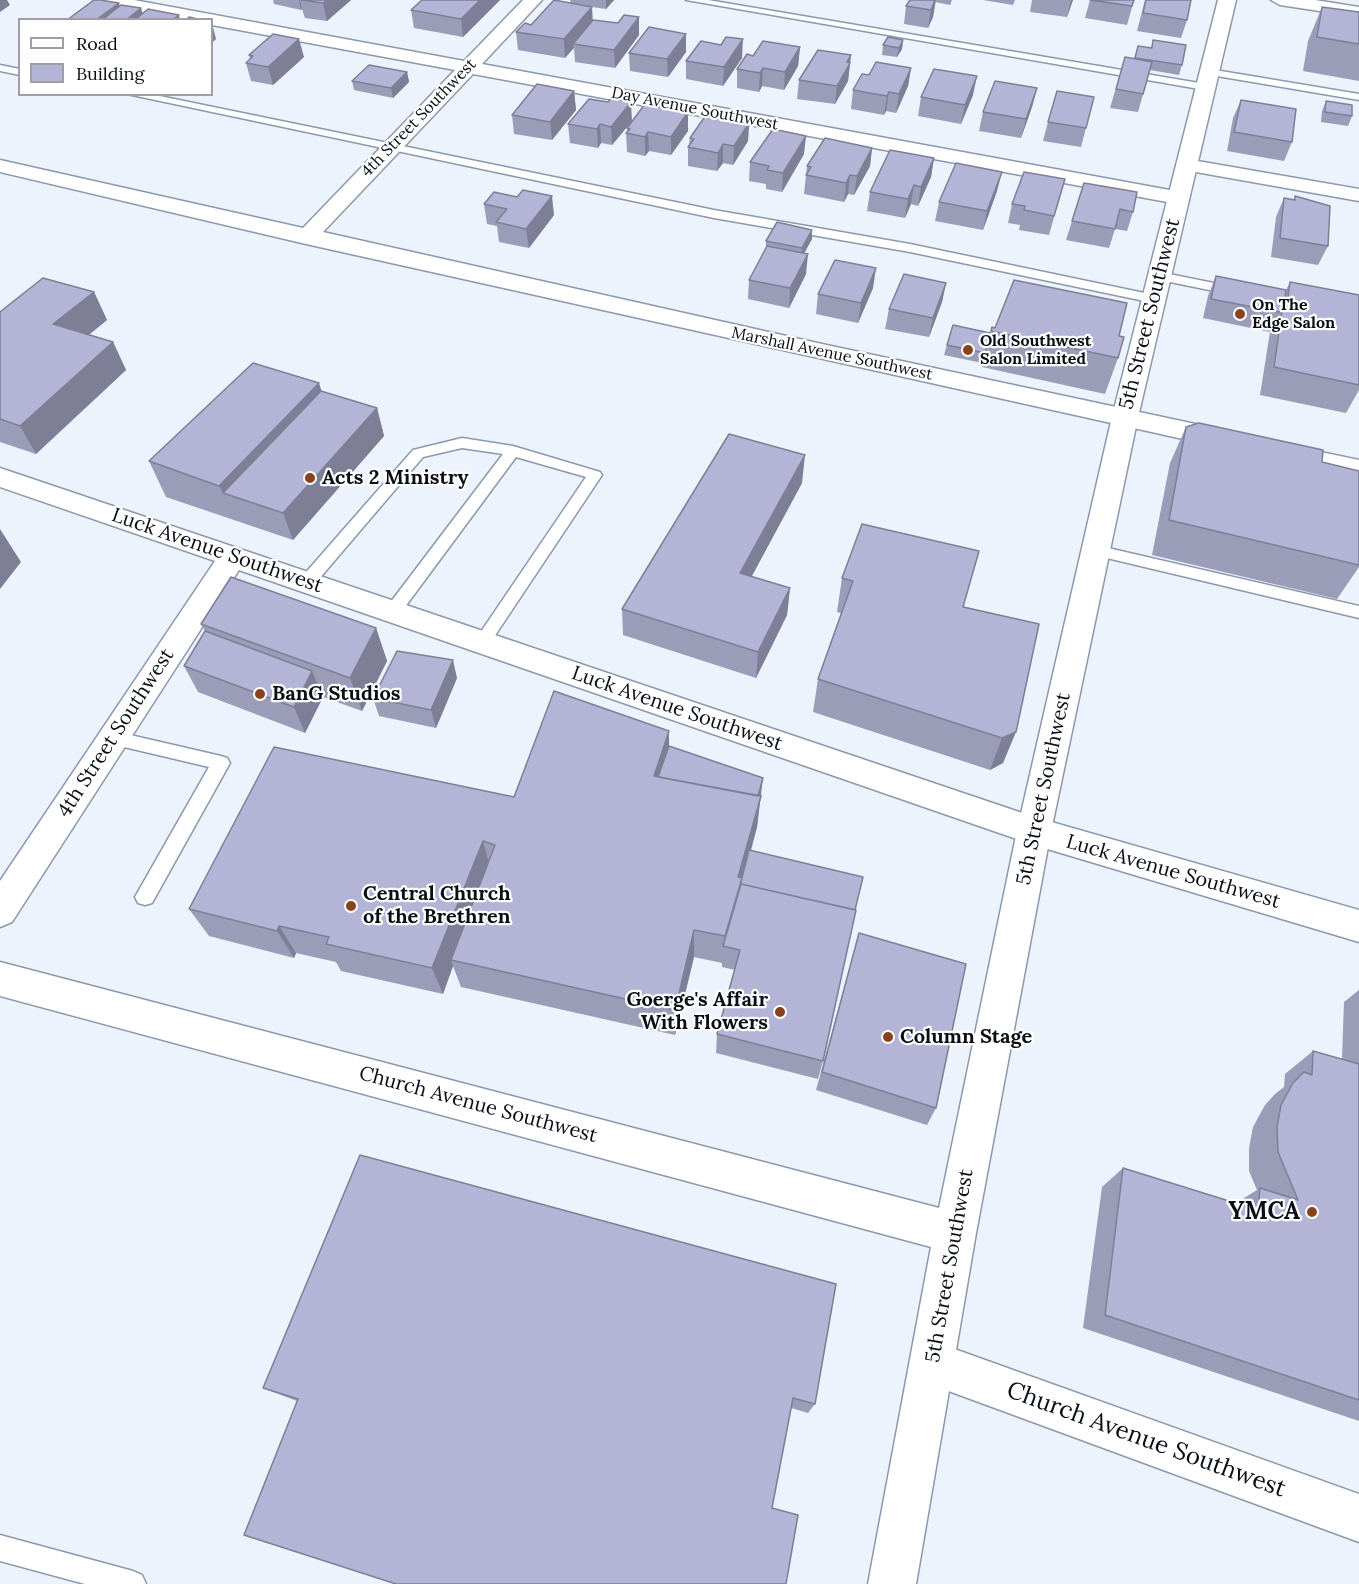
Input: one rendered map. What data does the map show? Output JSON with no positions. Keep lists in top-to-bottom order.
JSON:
{
  "streets": {
    "street": [
      "Day Avenue Southwest",
      "4th Street Southwest",
      "5th Street Southwest",
      "Marshall Avenue Southwest",
      "Luck Avenue Southwest",
      "Church Avenue Southwest"
    ]
  },
  "crossings": [
    ["Day Avenue Southwest", "4th Street Southwest"],
    ["Day Avenue Southwest", "5th Street Southwest"],
    ["4th Street Southwest", "Marshall Avenue Southwest"],
    ["4th Street Southwest", "Luck Avenue Southwest"],
    ["5th Street Southwest", "Marshall Avenue Southwest"],
    ["5th Street Southwest", "Luck Avenue Southwest"],
    ["5th Street Southwest", "Church Avenue Southwest"]
  ],
  "places": [
    "On The Edge Salon",
    "Old Southwest Salon Limited",
    "Acts 2 Ministry",
    "BanG Studios",
    "Central Church of the Brethren",
    "Goerge's Affair With Flowers",
    "Column Stage",
    "YMCA"
  ],
  "legend": ["Road", "Building"]
}
